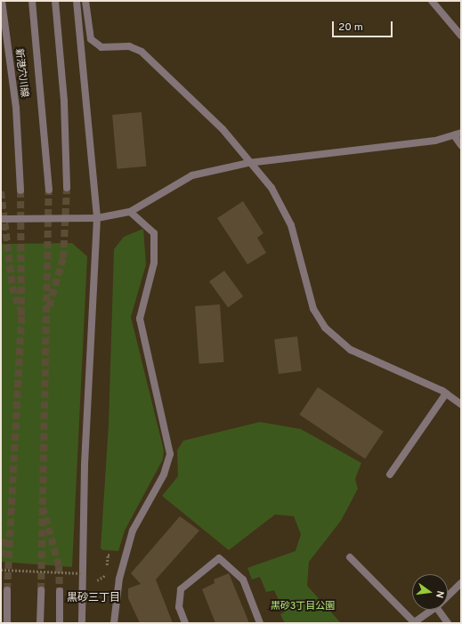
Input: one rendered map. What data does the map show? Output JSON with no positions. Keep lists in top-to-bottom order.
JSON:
{
  "streets": {
    "street": ["新港穴川線"]
  },
  "districts": ["黒砂三丁目"],
  "parks": ["黒砂3丁目公園"],
  "scale_bar": "20 m",
  "north": "right"
}
